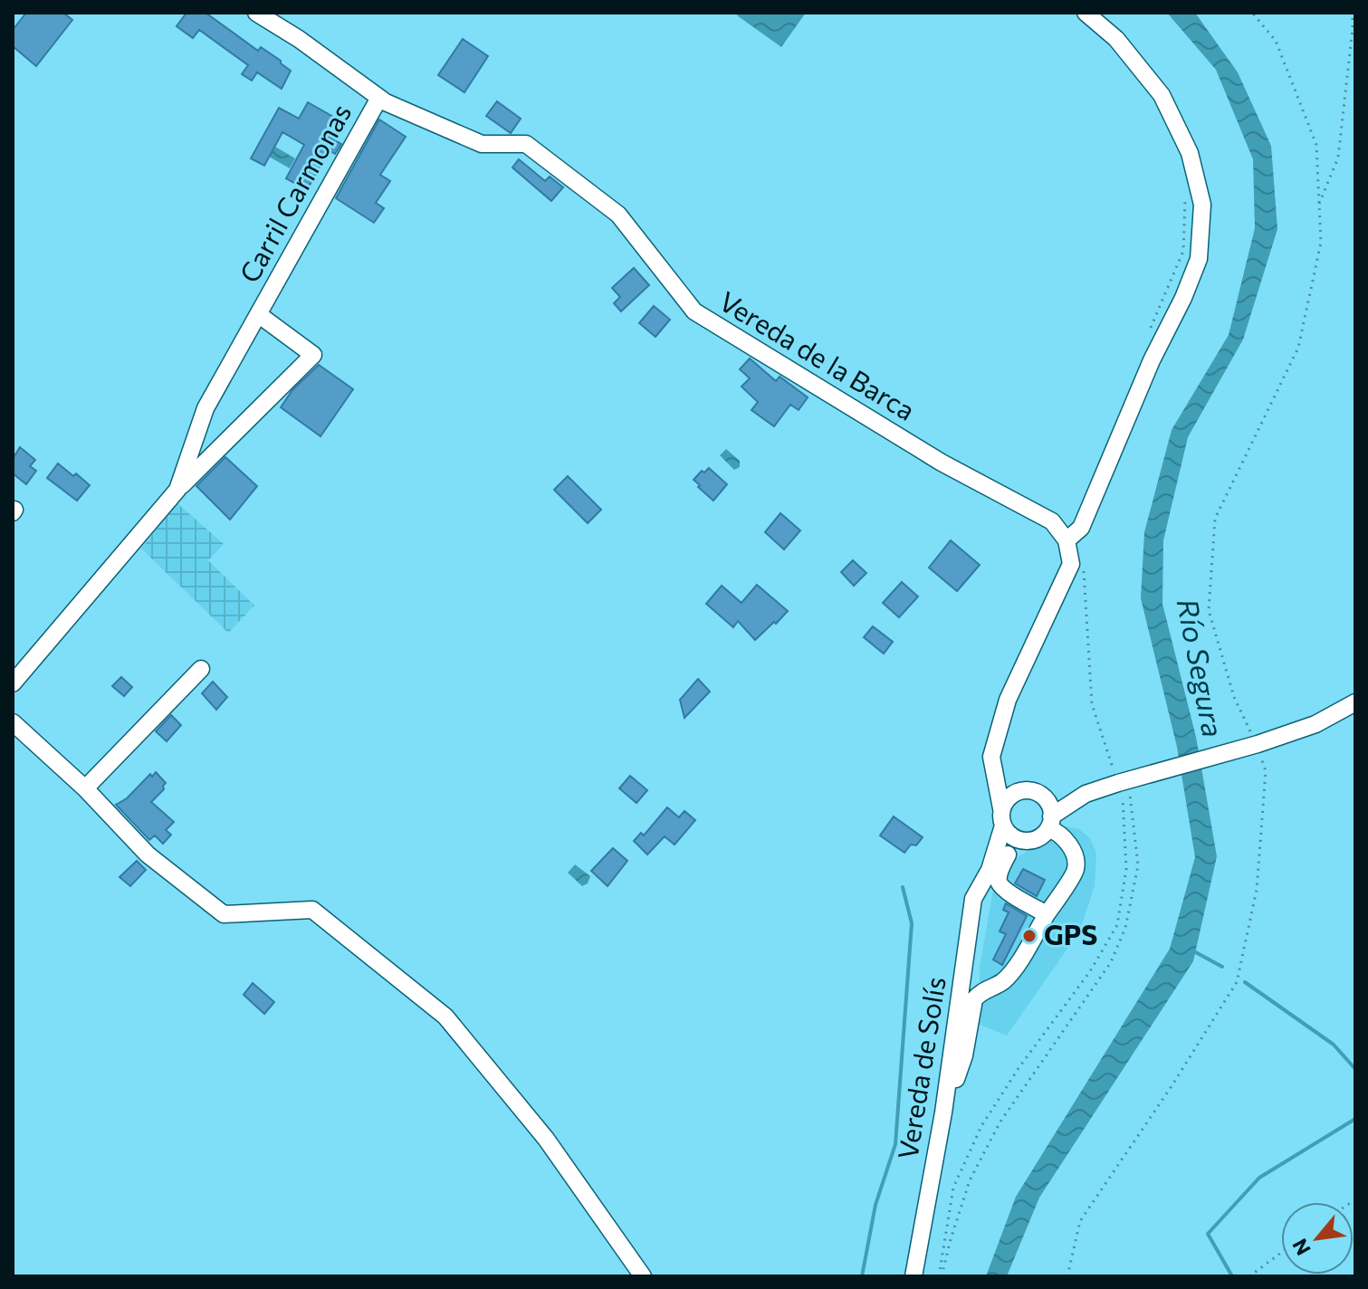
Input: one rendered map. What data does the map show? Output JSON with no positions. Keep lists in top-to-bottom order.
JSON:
{
  "streets": {
    "street": ["Carril Carmonas", "Vereda de la Barca", "Vereda de Solís"]
  },
  "crossings": [
    ["Carril Carmonas", "Vereda de la Barca"]
  ],
  "water": ["Río Segura"],
  "places": ["GPS"],
  "north": "bottom left"
}
